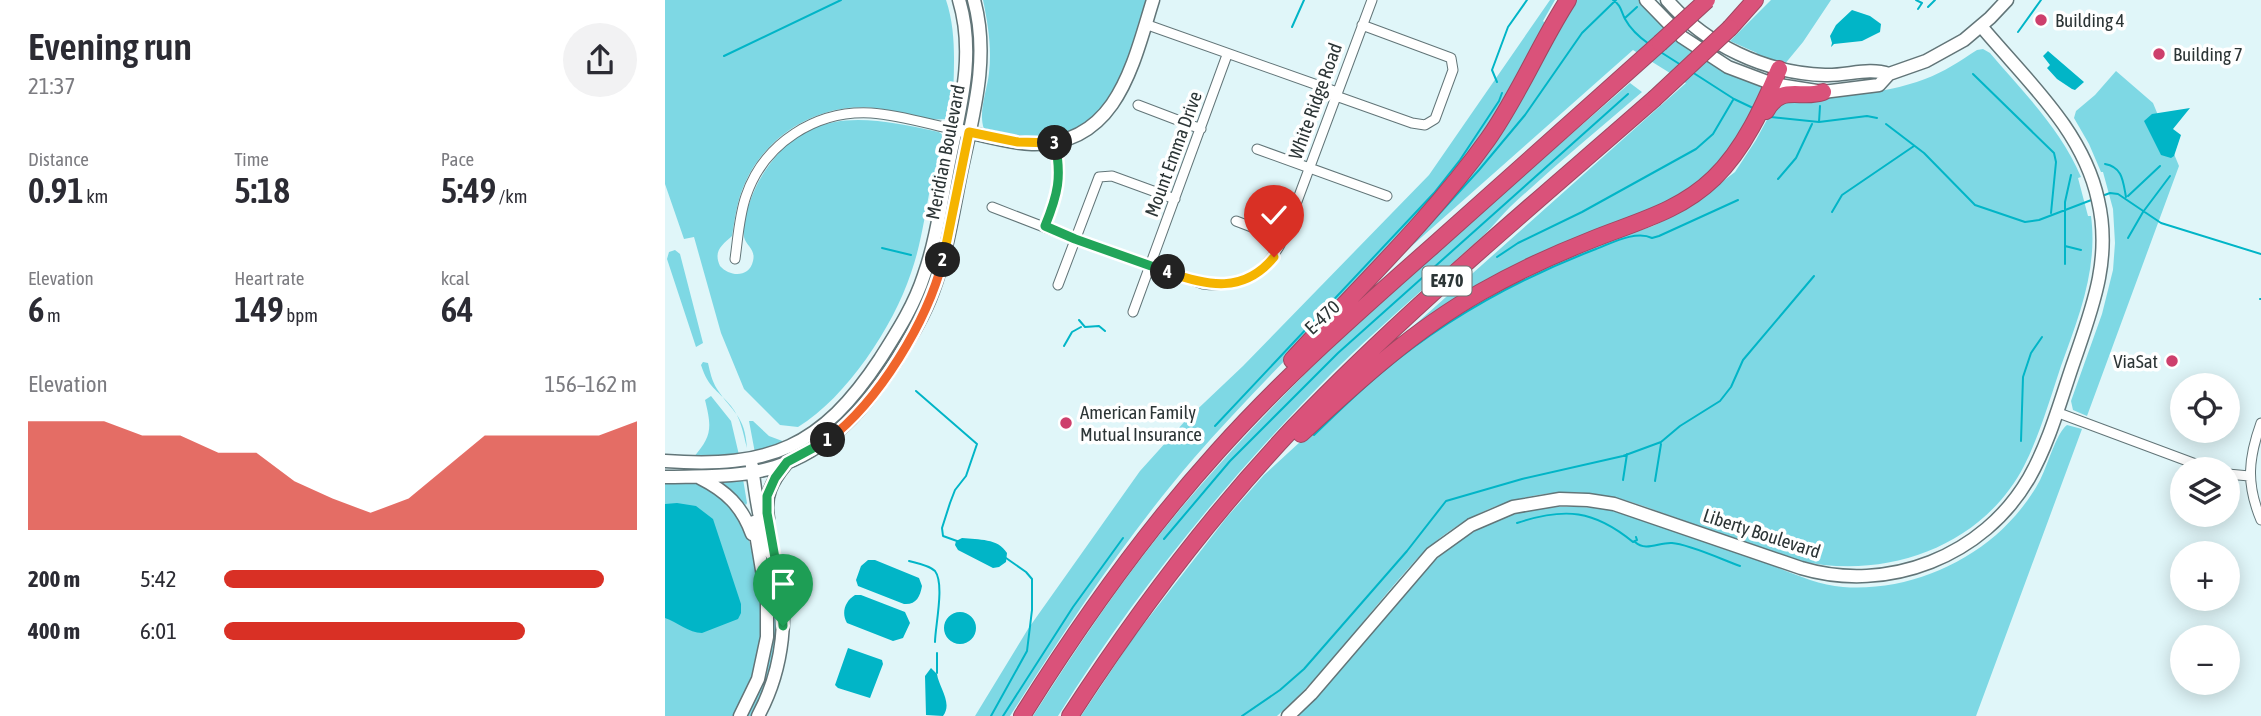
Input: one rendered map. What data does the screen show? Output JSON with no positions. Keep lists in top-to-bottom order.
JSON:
{
  "streets": {
    "highway": ["E470", "E-470"],
    "main road": ["Meridian Boulevard", "Liberty Boulevard"],
    "street": ["White Ridge Road", "Mount Emma Drive"]
  },
  "crossings": [
    ["White Ridge Road", "Mount Emma Drive"]
  ],
  "places": [
    "Building 4",
    "Building 7",
    "ViaSat",
    "American Family Mutual Insurance"
  ],
  "page": {
    "heading": ["Evening run", "21:37"],
    "stats": [
      ["Distance", "0.91 km"],
      ["Time", "5:18"],
      ["Pace", "5:49 /km"],
      ["Elevation", "6 m"],
      ["Heart rate", "149 bpm"],
      ["kcal", "64"]
    ],
    "pins": [
      "3",
      "2",
      "4",
      "1"
    ],
    "chart": ["Elevation", "156–162 m"],
    "map_buttons": ["+", "−"],
    "list": [
      {
        "name": "200 m",
        "note": "5:42"
      },
      {
        "name": "400 m",
        "note": "6:01"
      }
    ]
  }
}
